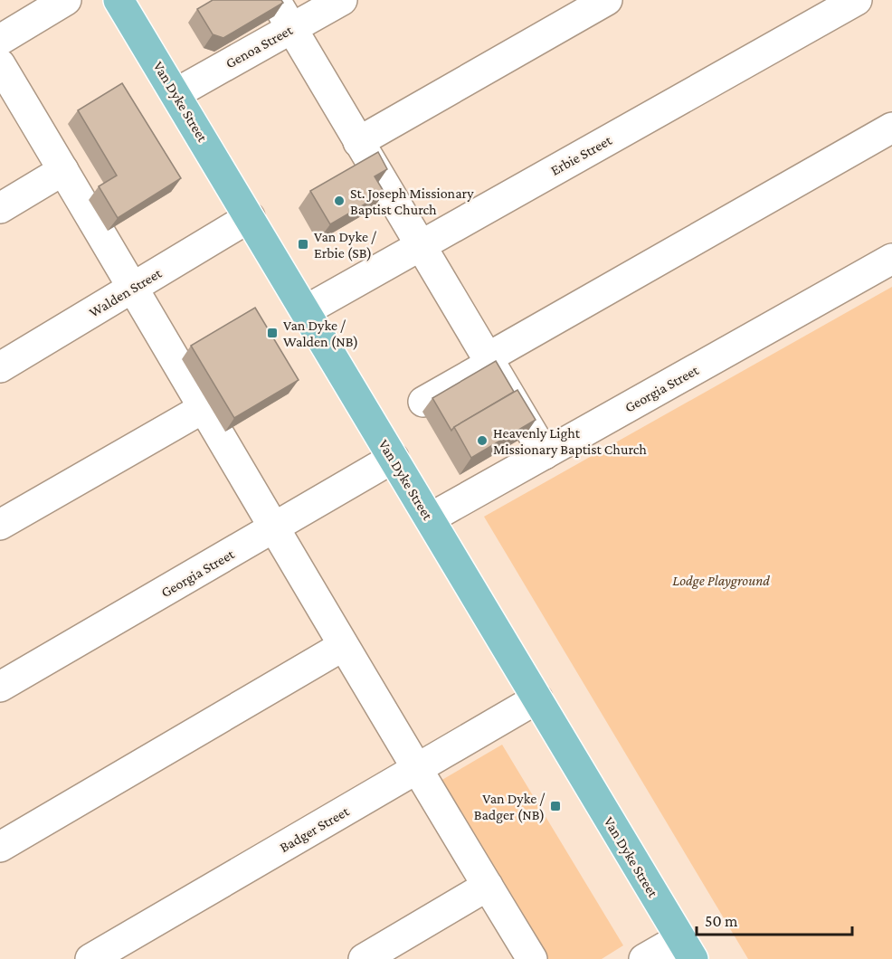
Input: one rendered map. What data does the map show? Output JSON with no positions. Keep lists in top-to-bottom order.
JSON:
{
  "streets": {
    "main road": ["Van Dyke Street"],
    "street": [
      "Genoa Street",
      "Erbie Street",
      "Walden Street",
      "Georgia Street",
      "Badger Street"
    ]
  },
  "crossings": [
    ["Genoa Street", "Van Dyke Street"],
    ["Van Dyke Street", "Erbie Street"],
    ["Van Dyke Street", "Walden Street"],
    ["Van Dyke Street", "Georgia Street"],
    ["Van Dyke Street", "Badger Street"]
  ],
  "parks": ["Lodge Playground"],
  "places": {
    "other": ["St. Joseph Missionary Baptist Church", "Heavenly Light Missionary Baptist Church"],
    "transit": ["Van Dyke / Erbie (SB)", "Van Dyke / Walden (NB)", "Van Dyke / Badger (NB)"]
  },
  "scale_bar": "50 m"
}
